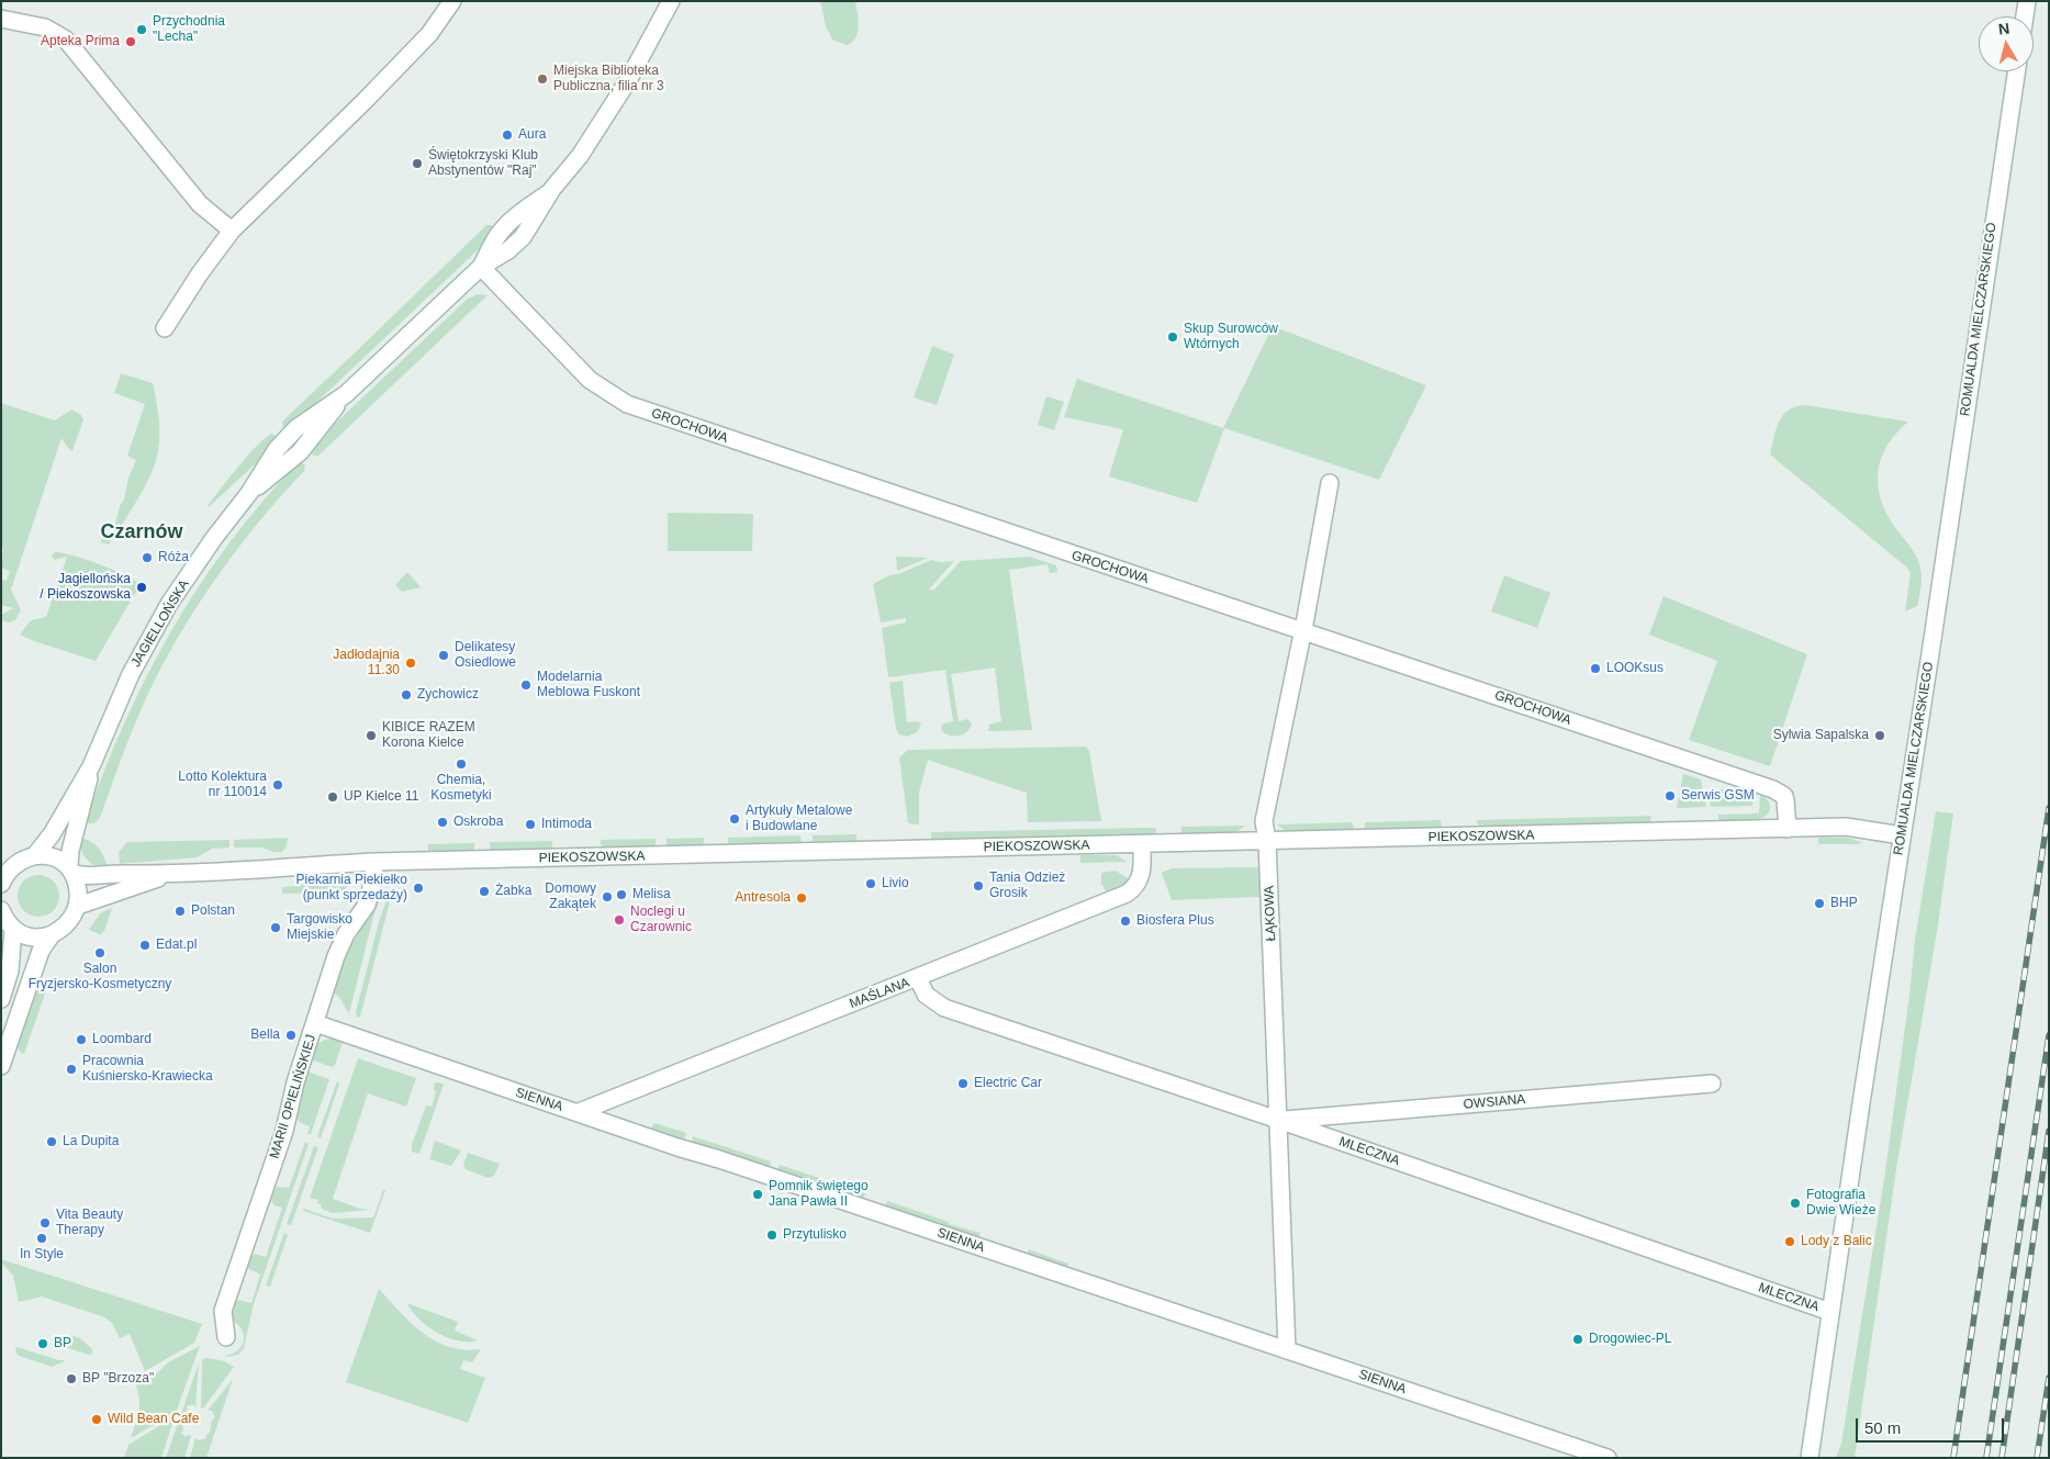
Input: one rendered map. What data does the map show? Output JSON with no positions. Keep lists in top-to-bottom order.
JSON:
{
  "streets": {
    "street": [
      "ROMUALDA MIELCZARSKIEGO",
      "GROCHOWA",
      "JAGIELLOŃSKA",
      "PIEKOSZOWSKA",
      "ŁĄKOWA",
      "MAŚLANA",
      "MARII OPIELIŃSKIEJ",
      "SIENNA",
      "OWSIANA",
      "MLECZNA"
    ]
  },
  "crossings": [
    ["ROMUALDA MIELCZARSKIEGO", "PIEKOSZOWSKA"],
    ["ROMUALDA MIELCZARSKIEGO", "MLECZNA"],
    ["GROCHOWA", "JAGIELLOŃSKA"],
    ["GROCHOWA", "PIEKOSZOWSKA"],
    ["GROCHOWA", "ŁĄKOWA"],
    ["JAGIELLOŃSKA", "PIEKOSZOWSKA"],
    ["PIEKOSZOWSKA", "ŁĄKOWA"],
    ["PIEKOSZOWSKA", "MAŚLANA"],
    ["PIEKOSZOWSKA", "MARII OPIELIŃSKIEJ"],
    ["ŁĄKOWA", "SIENNA"],
    ["ŁĄKOWA", "OWSIANA"],
    ["ŁĄKOWA", "MLECZNA"],
    ["MAŚLANA", "SIENNA"],
    ["MAŚLANA", "MLECZNA"],
    ["MARII OPIELIŃSKIEJ", "SIENNA"],
    ["OWSIANA", "MLECZNA"]
  ],
  "districts": ["Czarnów"],
  "places": [
    "Przychodnia \"Lecha\"",
    "Apteka Prima",
    "Miejska Biblioteka Publiczna, filia nr 3",
    "Aura",
    "Świętokrzyski Klub Abstynentów \"Raj\"",
    "Skup Surowców Wtórnych",
    "Róża",
    "Jagiellońska / Piekoszowska",
    "Delikatesy Osiedlowe",
    "Jadłodajnia 11.30",
    "LOOKsus",
    "Modelarnia Meblowa Fuskont",
    "Zychowicz",
    "KIBICE RAZEM Korona Kielce",
    "Sylwia Sapalska",
    "Chemia, Kosmetyki",
    "Lotto Kolektura nr 110014",
    "Serwis GSM",
    "UP Kielce 11",
    "Artykuły Metalowe i Budowlane",
    "Oskroba",
    "Intimoda",
    "Livio",
    "Tania Odzież Grosik",
    "Piekarnia Piekiełko (punkt sprzedaży)",
    "Żabka",
    "Melisa",
    "Domowy Zakątek",
    "Antresola",
    "BHP",
    "Polstan",
    "Noclegi u Czarownic",
    "Biosfera Plus",
    "Targowisko Miejskie",
    "Edat.pl",
    "Salon Fryzjersko-Kosmetyczny",
    "Bella",
    "Loombard",
    "Pracownia Kuśniersko-Krawiecka",
    "Electric Car",
    "La Dupita",
    "Pomnik świętego Jana Pawła II",
    "Fotografia Dwie Wieże",
    "Vita Beauty Therapy",
    "Przytulisko",
    "In Style",
    "Lody z Balic",
    "Drogowiec-PL",
    "BP",
    "BP \"Brzoza\"",
    "Wild Bean Cafe"
  ],
  "scale_bar": "50 m",
  "north": "top"
}
